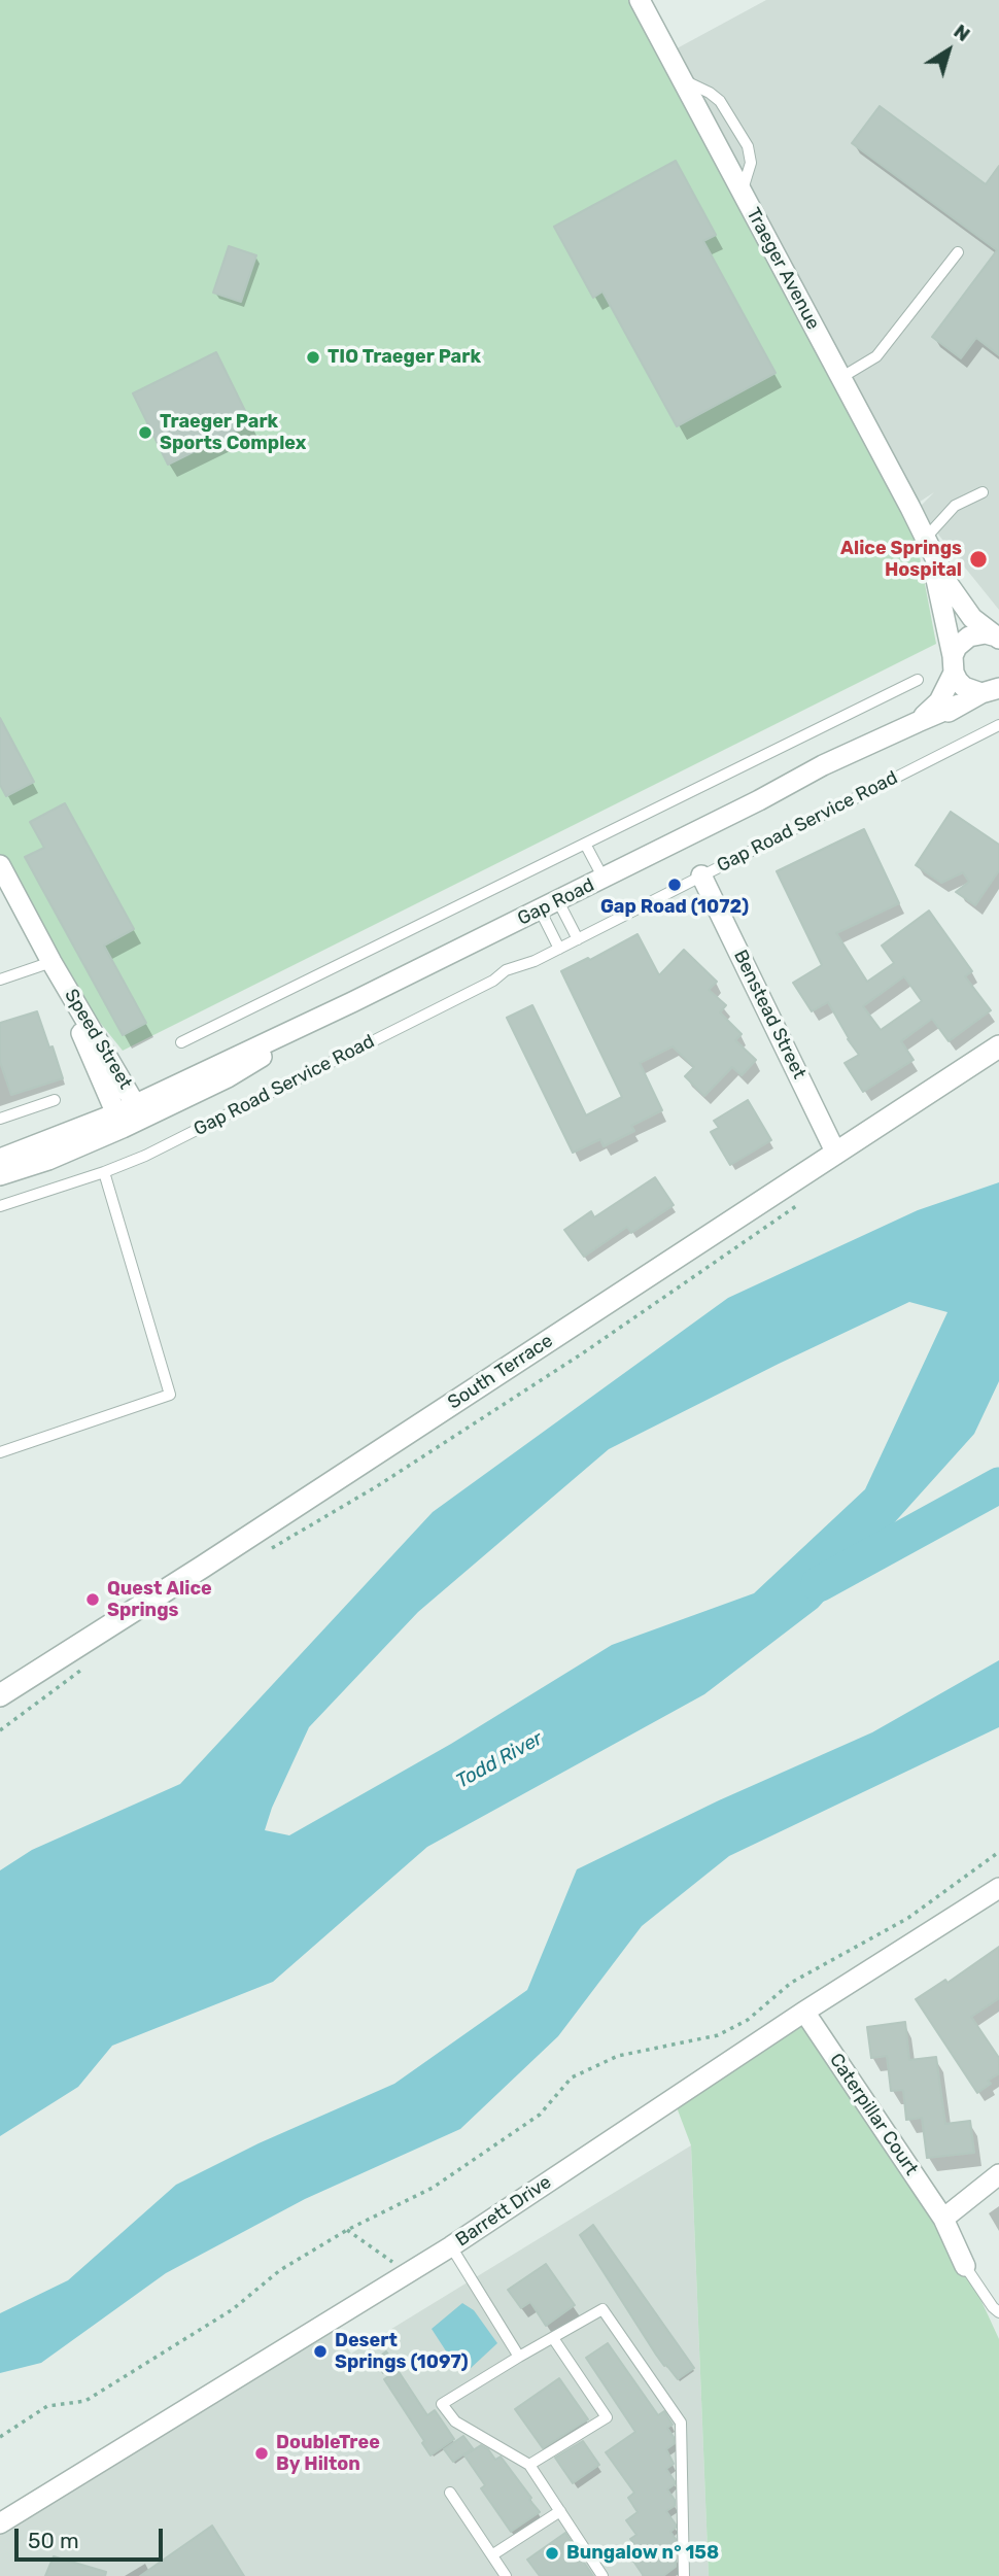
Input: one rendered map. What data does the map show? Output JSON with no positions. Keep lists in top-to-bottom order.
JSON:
{
  "streets": {
    "street": [
      "Traeger Avenue",
      "Gap Road",
      "Benstead Street",
      "Speed Street",
      "South Terrace",
      "Caterpillar Court",
      "Barrett Drive"
    ],
    "lane": ["Gap Road Service Road"]
  },
  "crossings": [
    ["Traeger Avenue", "Gap Road"],
    ["Gap Road Service Road", "Benstead Street"],
    ["Gap Road", "Speed Street"],
    ["Benstead Street", "South Terrace"],
    ["Caterpillar Court", "Barrett Drive"]
  ],
  "water": ["Todd River"],
  "places": [
    "TIO Traeger Park",
    "Traeger Park Sports Complex",
    "Alice Springs Hospital",
    "Gap Road (1072)",
    "Quest Alice Springs",
    "Desert Springs (1097)",
    "DoubleTree By Hilton",
    "Bungalow n° 158"
  ],
  "scale_bar": "50 m",
  "north": "top right"
}
